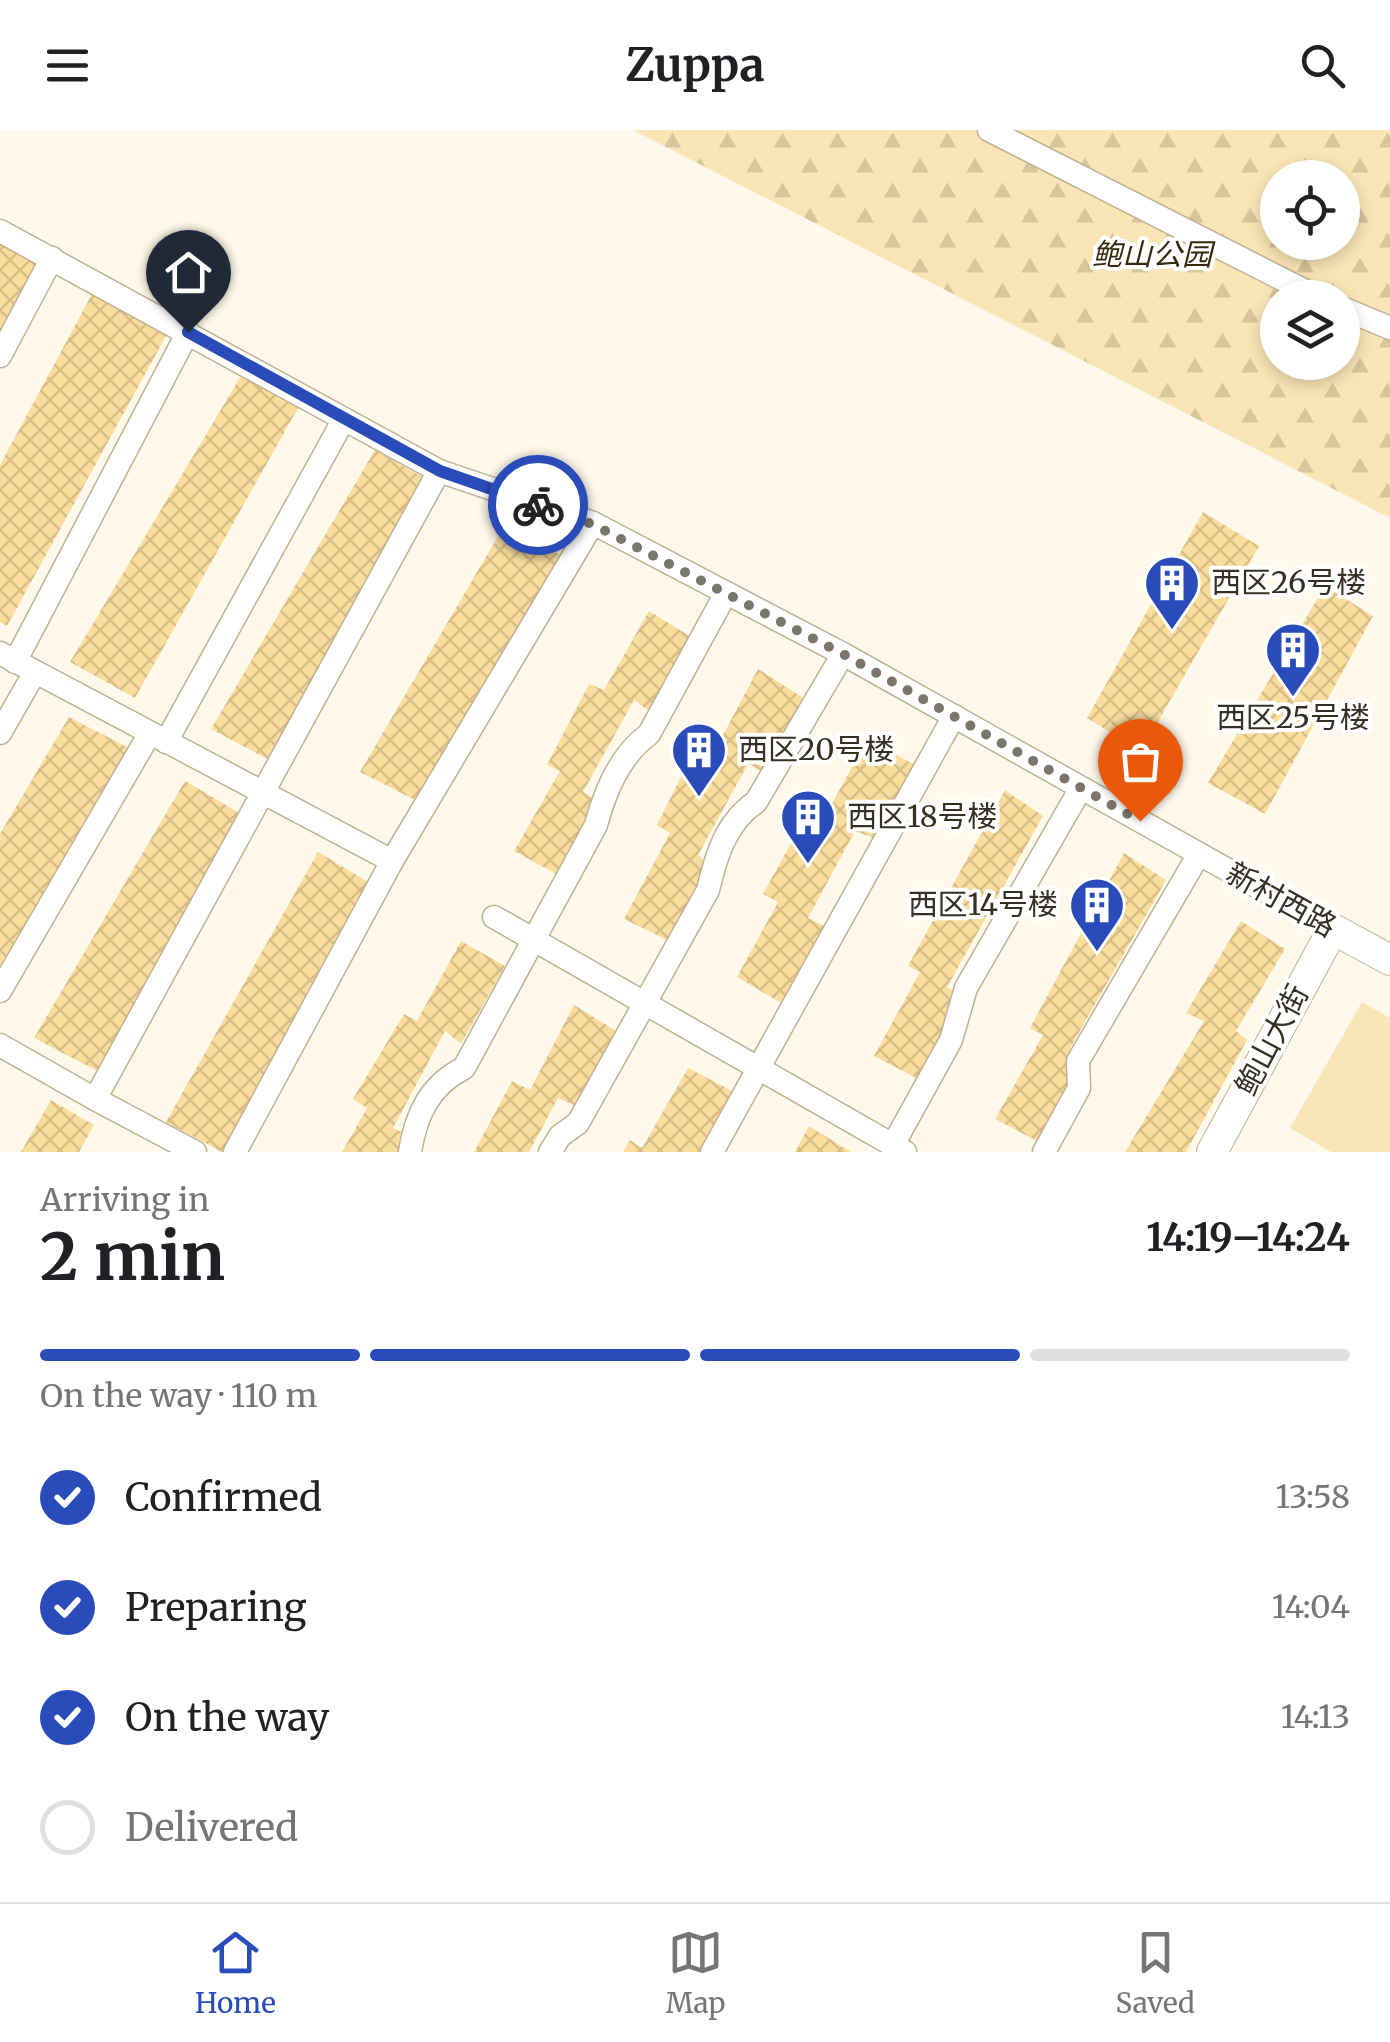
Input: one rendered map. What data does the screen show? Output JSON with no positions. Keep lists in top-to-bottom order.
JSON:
{
  "streets": {
    "street": ["新村西路", "鲍山大街"]
  },
  "crossings": [
    ["新村西路", "鲍山大街"]
  ],
  "parks": ["鲍山公园"],
  "places": {
    "building": [
      "西区26号楼",
      "西区25号楼",
      "西区20号楼",
      "西区18号楼",
      "西区14号楼"
    ]
  },
  "page": {
    "header": "Zuppa",
    "heading": ["2 min", "Arriving in", "14:19–14:24"],
    "bar": "On the way · 110 m",
    "list": [
      ["Confirmed", "13:58"],
      ["Preparing", "14:04"],
      ["On the way", "14:13"],
      "Delivered"
    ],
    "tabs": ["Home", "Map", "Saved"]
  }
}
